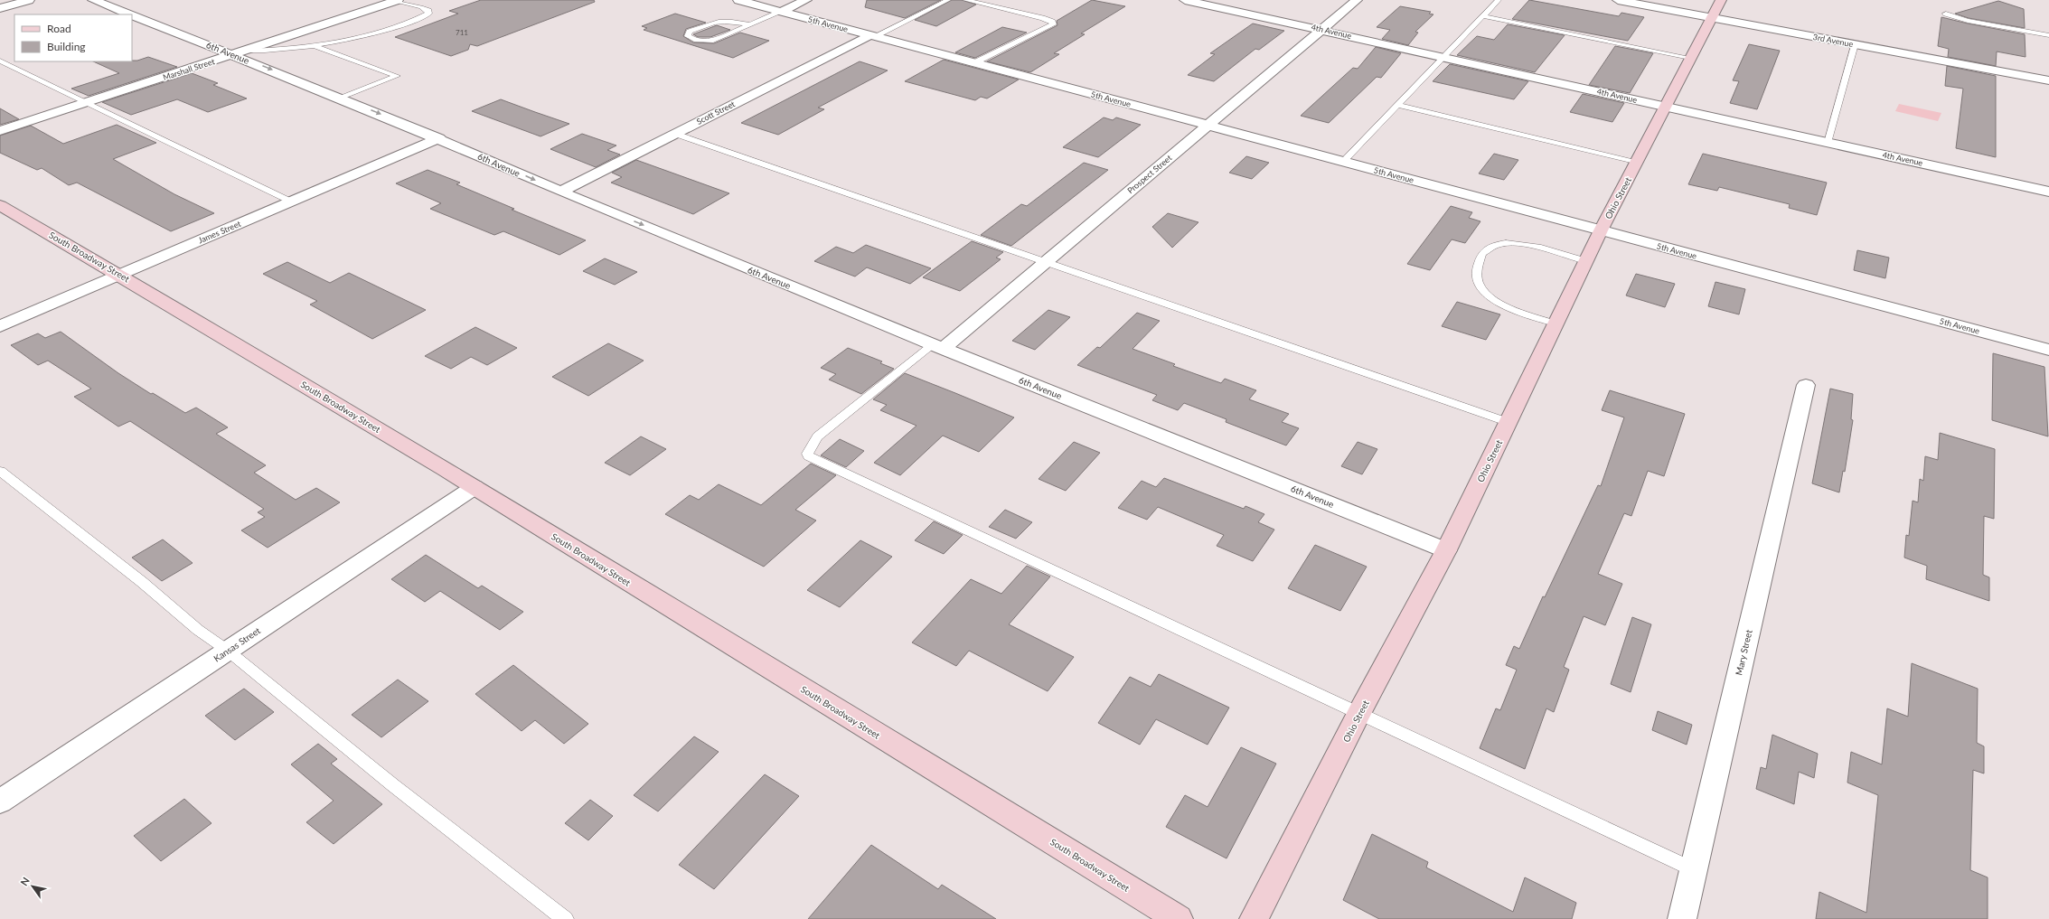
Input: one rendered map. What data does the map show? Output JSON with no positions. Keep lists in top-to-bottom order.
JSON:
{
  "streets": {
    "street": [
      "5th Avenue",
      "4th Avenue",
      "3rd Avenue",
      "6th Avenue",
      "Marshall Street",
      "Scott Street",
      "Prospect Street",
      "Ohio Street",
      "James Street",
      "South Broadway Street",
      "Kansas Street",
      "Mary Street"
    ]
  },
  "crossings": [
    ["5th Avenue", "Scott Street"],
    ["5th Avenue", "Prospect Street"],
    ["5th Avenue", "Ohio Street"],
    ["4th Avenue", "Prospect Street"],
    ["4th Avenue", "Ohio Street"],
    ["3rd Avenue", "Ohio Street"],
    ["6th Avenue", "Marshall Street"],
    ["6th Avenue", "Scott Street"],
    ["6th Avenue", "Prospect Street"],
    ["6th Avenue", "Ohio Street"],
    ["6th Avenue", "James Street"],
    ["James Street", "South Broadway Street"],
    ["South Broadway Street", "Kansas Street"]
  ],
  "one_way": ["6th Avenue"],
  "house_numbers": ["711"],
  "legend": ["Road", "Building"],
  "north": "top left"
}
